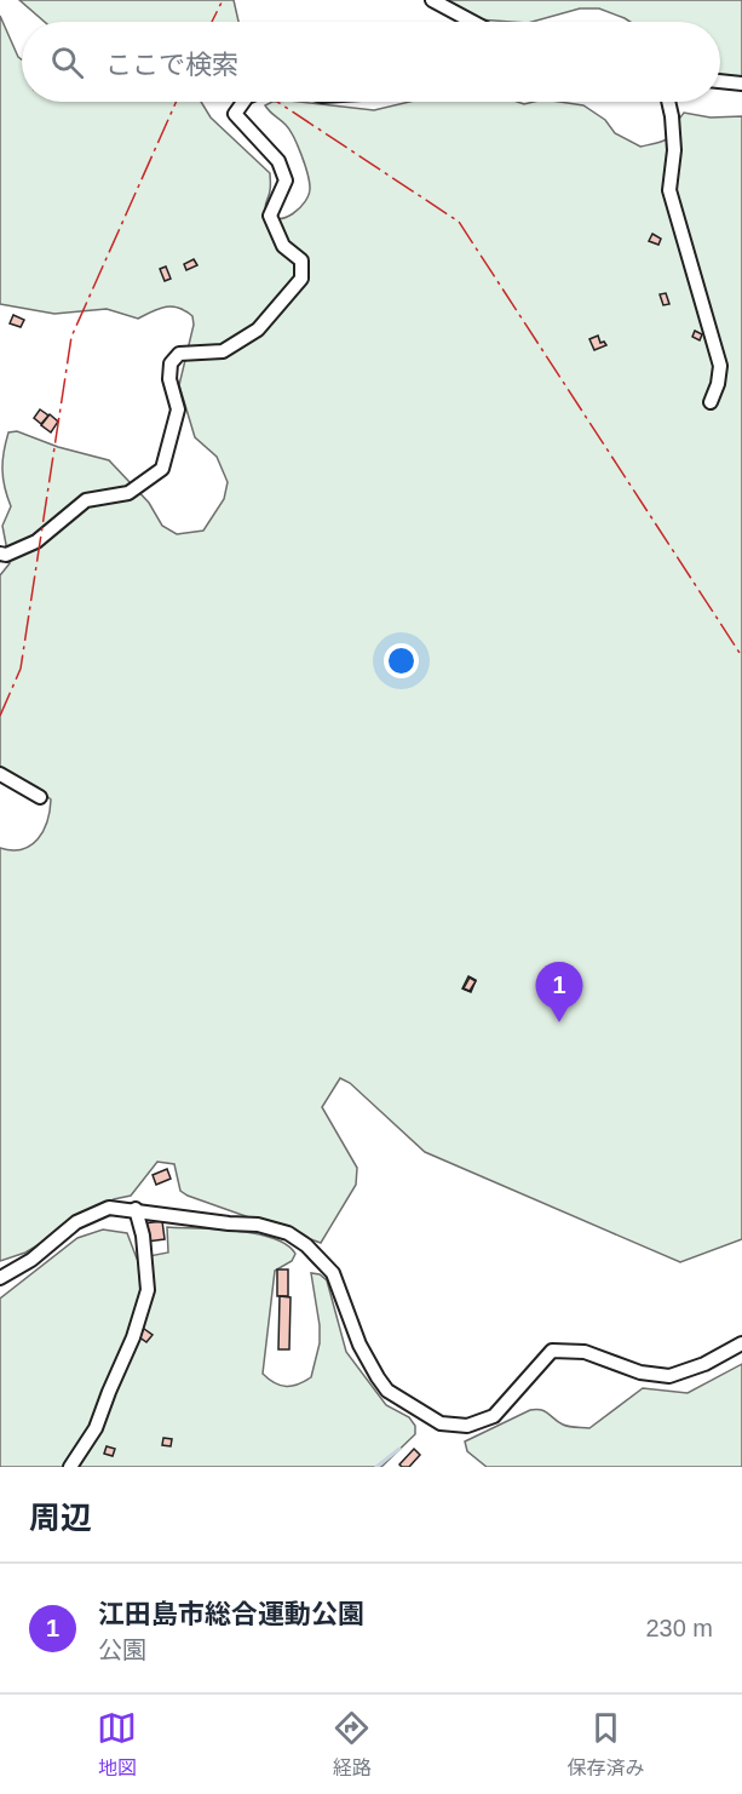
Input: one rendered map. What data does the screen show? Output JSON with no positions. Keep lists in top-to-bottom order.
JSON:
{
  "page": {
    "search": "ここで検索",
    "pins": "1",
    "heading": "周辺",
    "list": [
      {
        "mark": "1",
        "name": "江田島市総合運動公園",
        "note": "公園",
        "value": "230 m"
      }
    ],
    "nav": ["地図", "経路", "保存済み"]
  }
}
